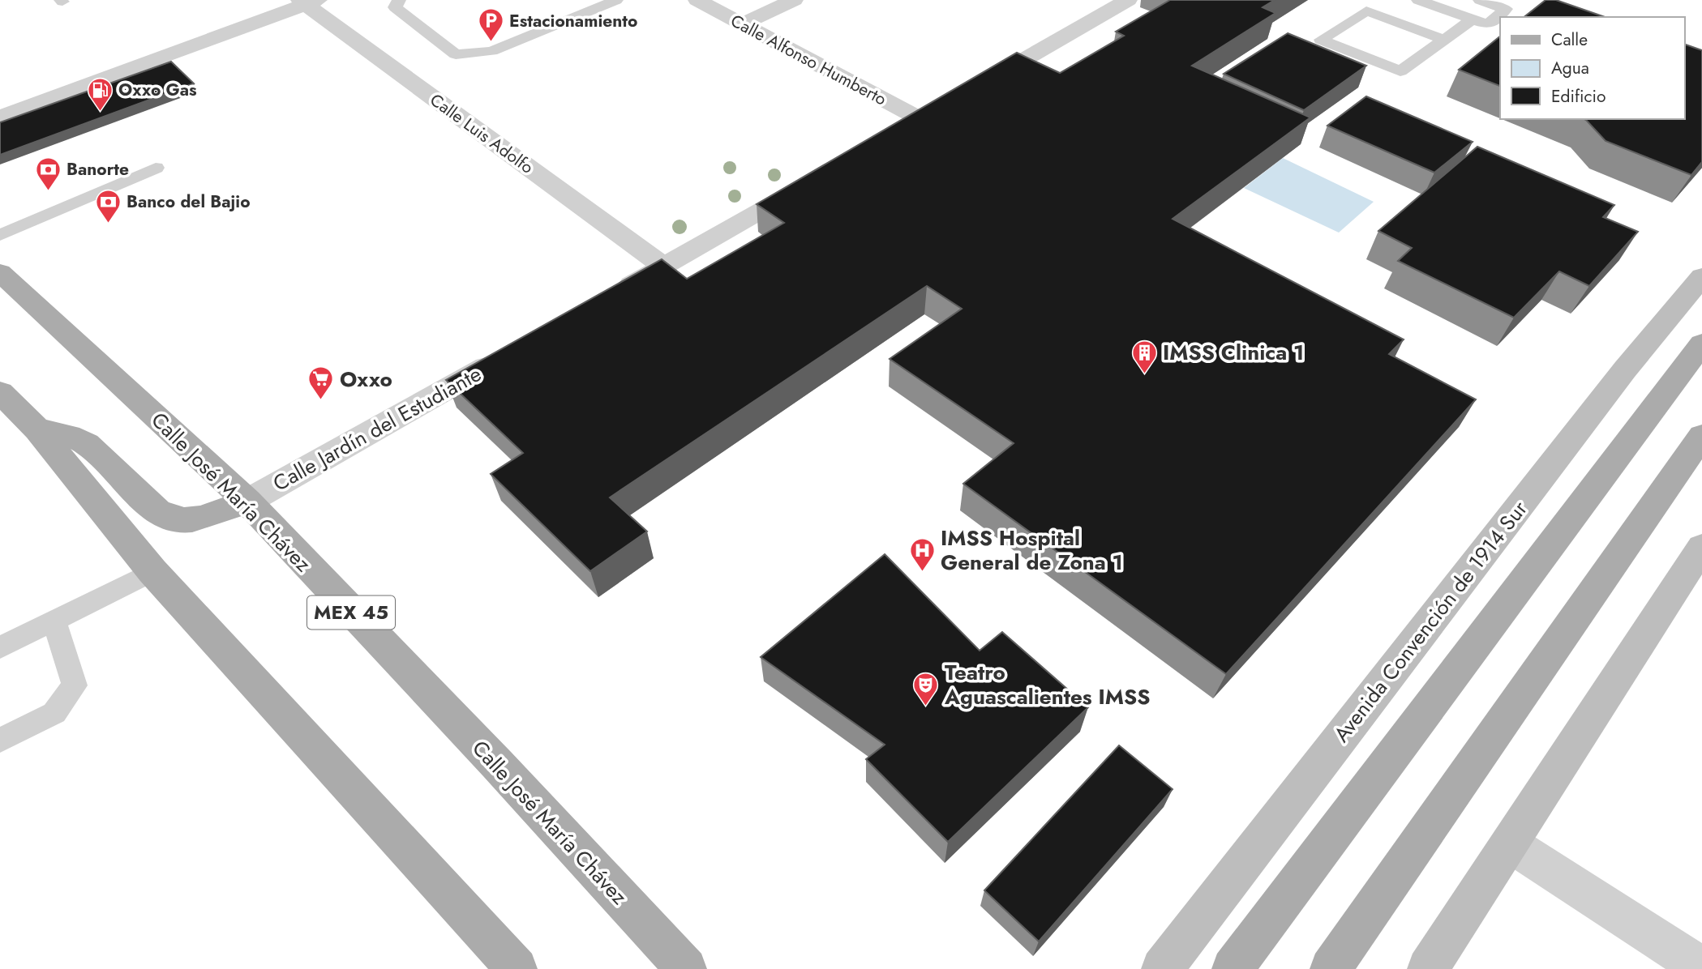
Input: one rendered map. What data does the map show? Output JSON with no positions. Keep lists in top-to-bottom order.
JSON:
{
  "streets": {
    "main road": ["Calle José María Chávez", "MEX 45"],
    "street": [
      "Calle Alfonso Humberto",
      "Calle Luis Adolfo",
      "Calle Jardín del Estudiante",
      "Avenida Convención de 1914 Sur"
    ]
  },
  "crossings": [
    ["Calle Jardín del Estudiante", "Calle José María Chávez"]
  ],
  "places": {
    "parking": ["Estacionamiento"],
    "fuel station": ["Oxxo Gas"],
    "bank": ["Banorte", "Banco del Bajio"],
    "building": ["IMSS Clinica 1"],
    "supermarket": ["Oxxo"],
    "hospital": ["IMSS Hospital General de Zona 1"],
    "theatre": ["Teatro Aguascalientes IMSS"]
  },
  "legend": ["Calle", "Agua", "Edificio"]
}
